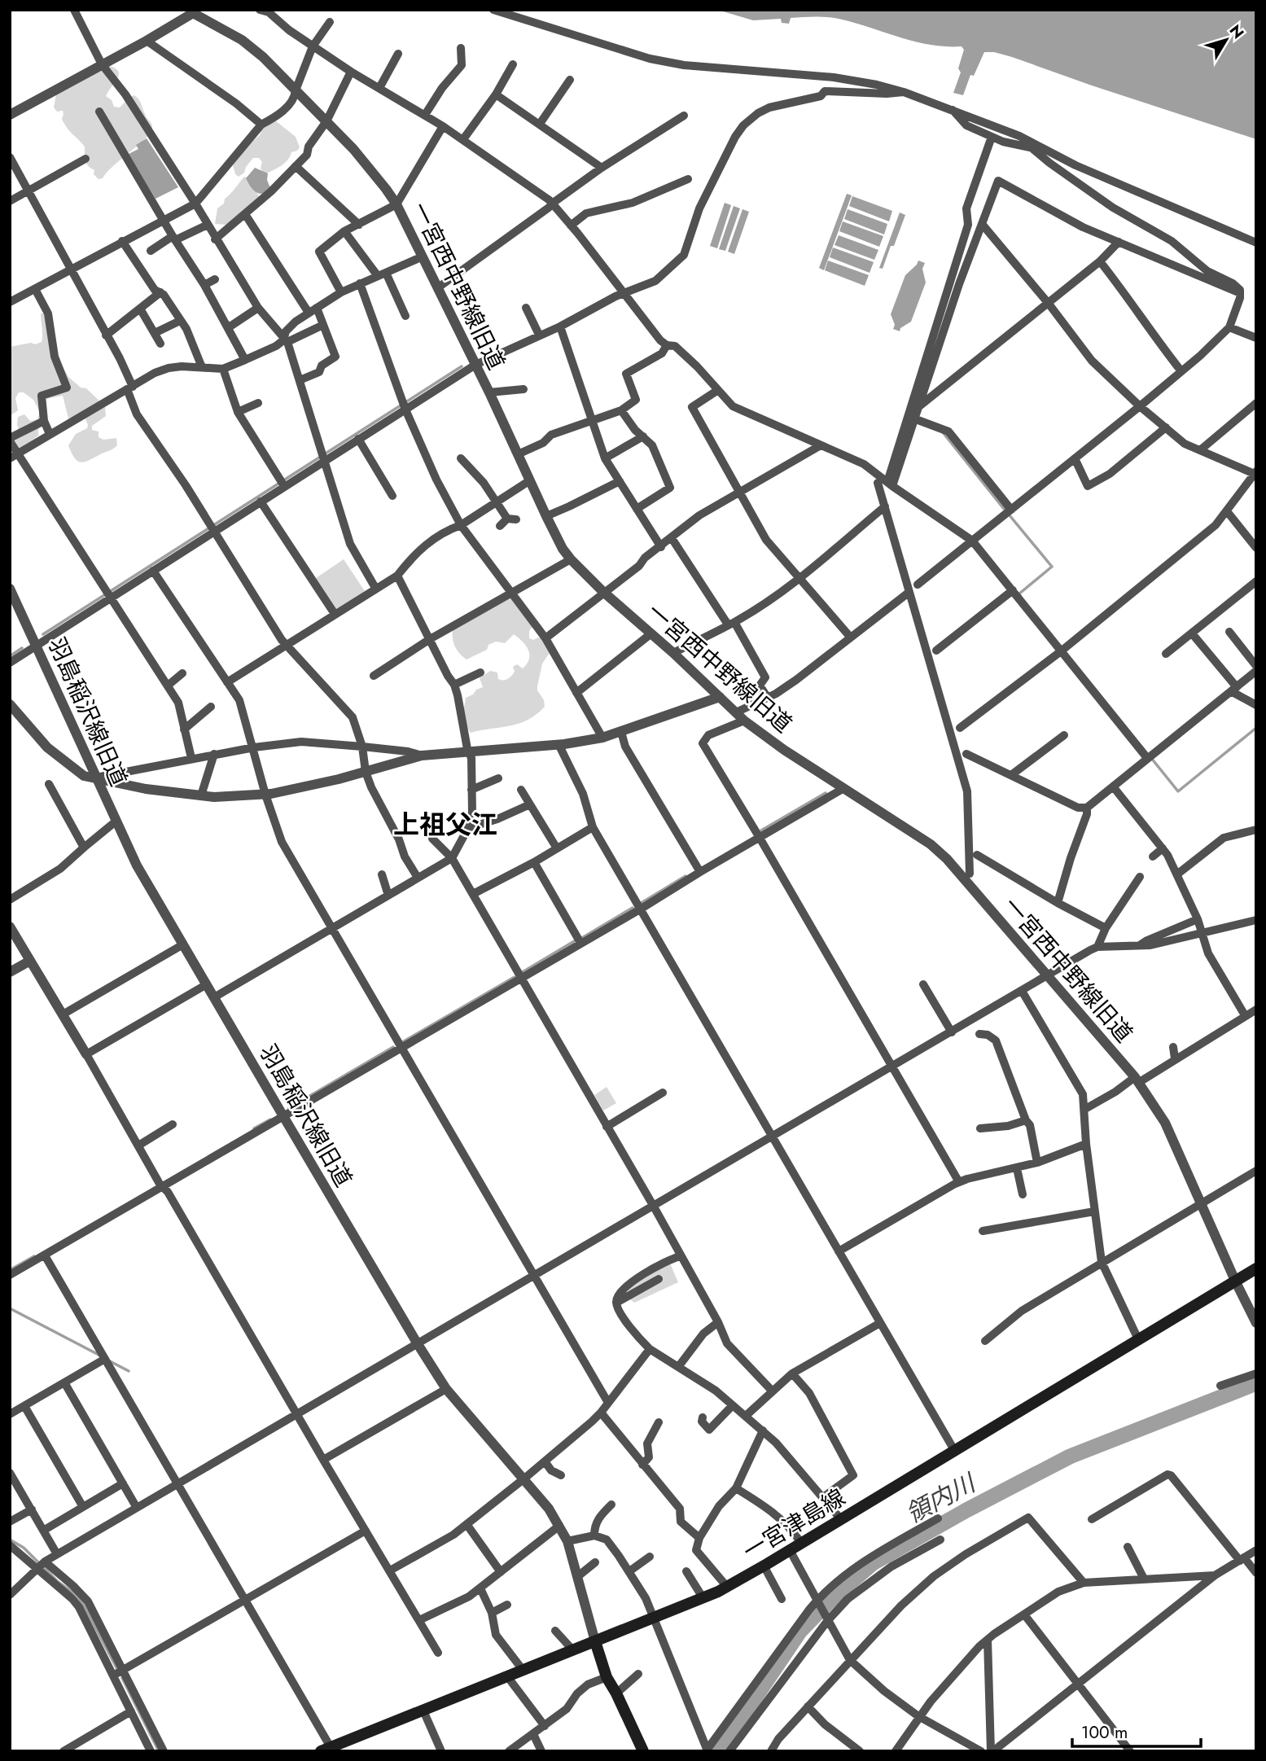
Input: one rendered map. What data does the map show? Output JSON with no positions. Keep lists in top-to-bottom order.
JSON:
{
  "streets": {
    "main road": ["一宮津島線"],
    "street": ["一宮西中野線旧道", "羽島稲沢線旧道"]
  },
  "crossings": [
    ["一宮西中野線旧道", "一宮津島線"],
    ["羽島稲沢線旧道", "一宮津島線"]
  ],
  "districts": ["上祖父江"],
  "water": ["領内川"],
  "scale_bar": "100 m",
  "north": "top right"
}
